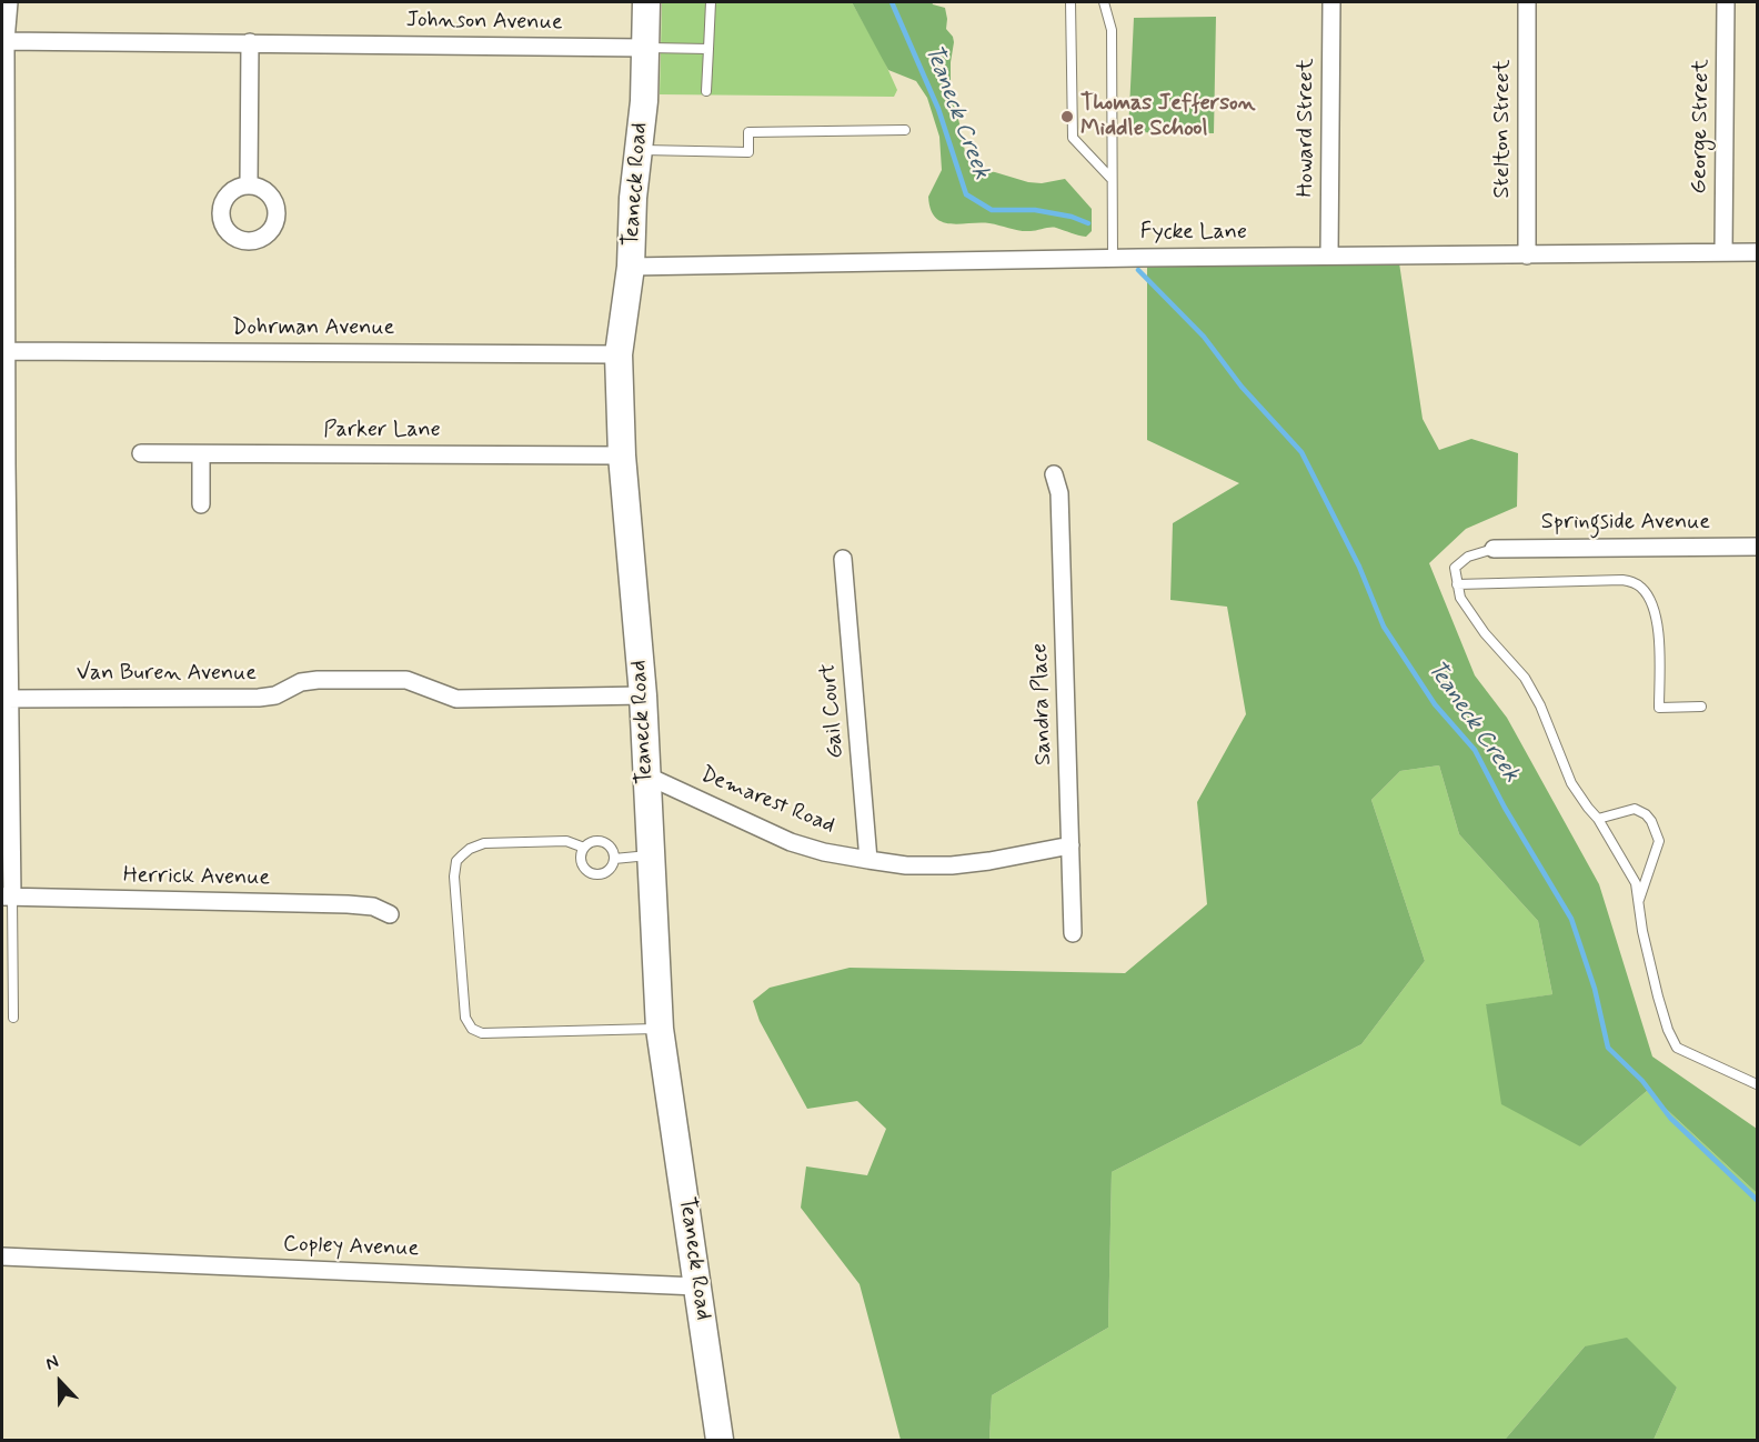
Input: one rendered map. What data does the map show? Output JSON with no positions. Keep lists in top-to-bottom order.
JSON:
{
  "streets": {
    "main road": ["Teaneck Road"],
    "street": [
      "Johnson Avenue",
      "George Street",
      "Howard Street",
      "Stelton Street",
      "Fycke Lane",
      "Dohrman Avenue",
      "Parker Lane",
      "Springside Avenue",
      "Van Buren Avenue",
      "Sandra Place",
      "Gail Court",
      "Demarest Road",
      "Herrick Avenue",
      "Copley Avenue"
    ]
  },
  "crossings": [
    ["Johnson Avenue", "Teaneck Road"],
    ["George Street", "Fycke Lane"],
    ["Howard Street", "Fycke Lane"],
    ["Stelton Street", "Fycke Lane"],
    ["Teaneck Road", "Fycke Lane"],
    ["Teaneck Road", "Dohrman Avenue"],
    ["Teaneck Road", "Parker Lane"],
    ["Teaneck Road", "Van Buren Avenue"],
    ["Teaneck Road", "Demarest Road"],
    ["Teaneck Road", "Copley Avenue"],
    ["Sandra Place", "Demarest Road"],
    ["Gail Court", "Demarest Road"]
  ],
  "water": ["Teaneck Creek"],
  "places": ["Thomas Jefferson Middle School"],
  "north": "top"
}
